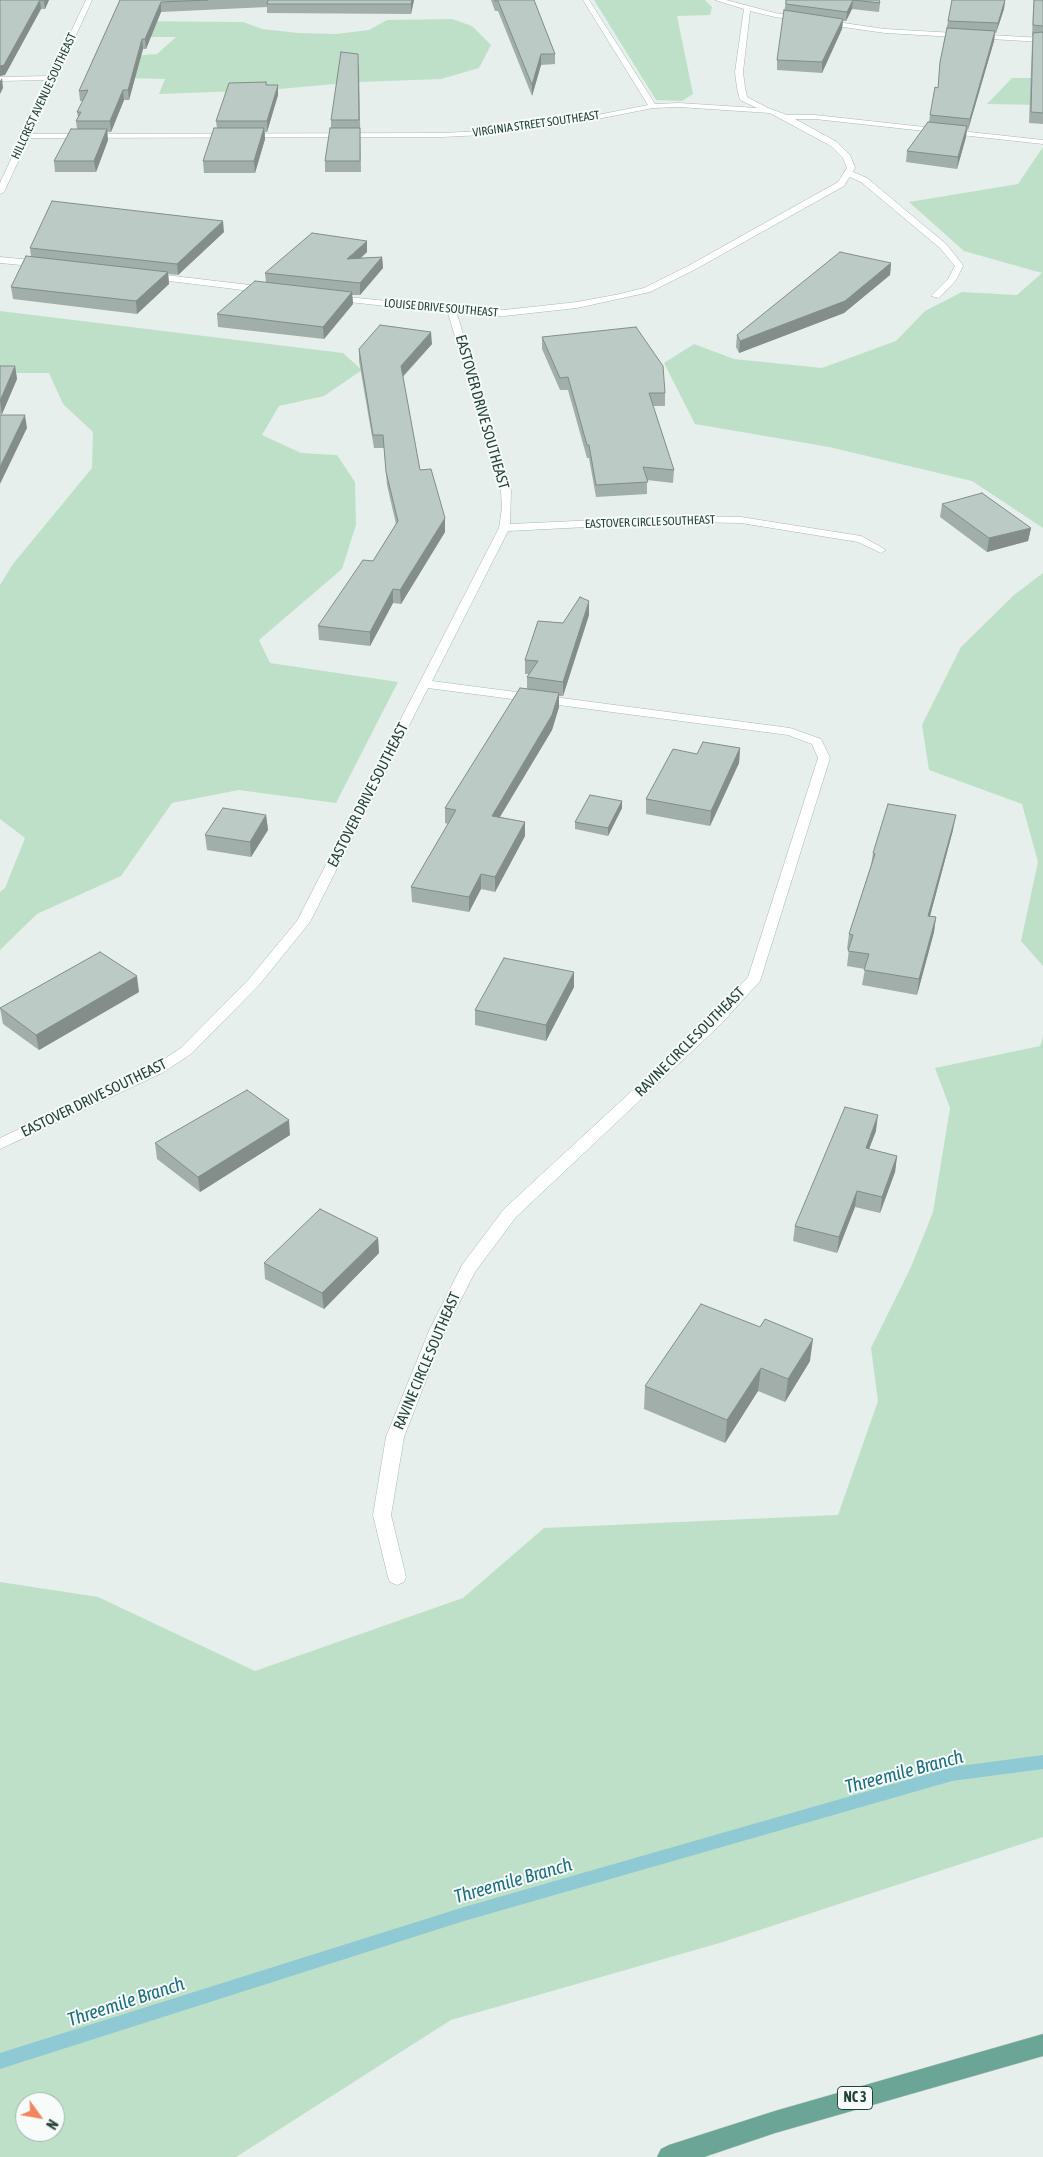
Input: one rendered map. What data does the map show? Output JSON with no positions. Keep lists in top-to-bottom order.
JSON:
{
  "streets": {
    "main road": ["NC 3"],
    "street": [
      "HILLCREST AVENUE SOUTHEAST",
      "VIRGINIA STREET SOUTHEAST",
      "LOUISE DRIVE SOUTHEAST",
      "EASTOVER DRIVE SOUTHEAST",
      "EASTOVER CIRCLE SOUTHEAST",
      "RAVINE CIRCLE SOUTHEAST"
    ]
  },
  "crossings": [
    ["HILLCREST AVENUE SOUTHEAST", "VIRGINIA STREET SOUTHEAST"],
    ["LOUISE DRIVE SOUTHEAST", "EASTOVER DRIVE SOUTHEAST"],
    ["EASTOVER DRIVE SOUTHEAST", "EASTOVER CIRCLE SOUTHEAST"],
    ["EASTOVER DRIVE SOUTHEAST", "RAVINE CIRCLE SOUTHEAST"]
  ],
  "water": ["Threemile Branch"],
  "north": "bottom right"
}
